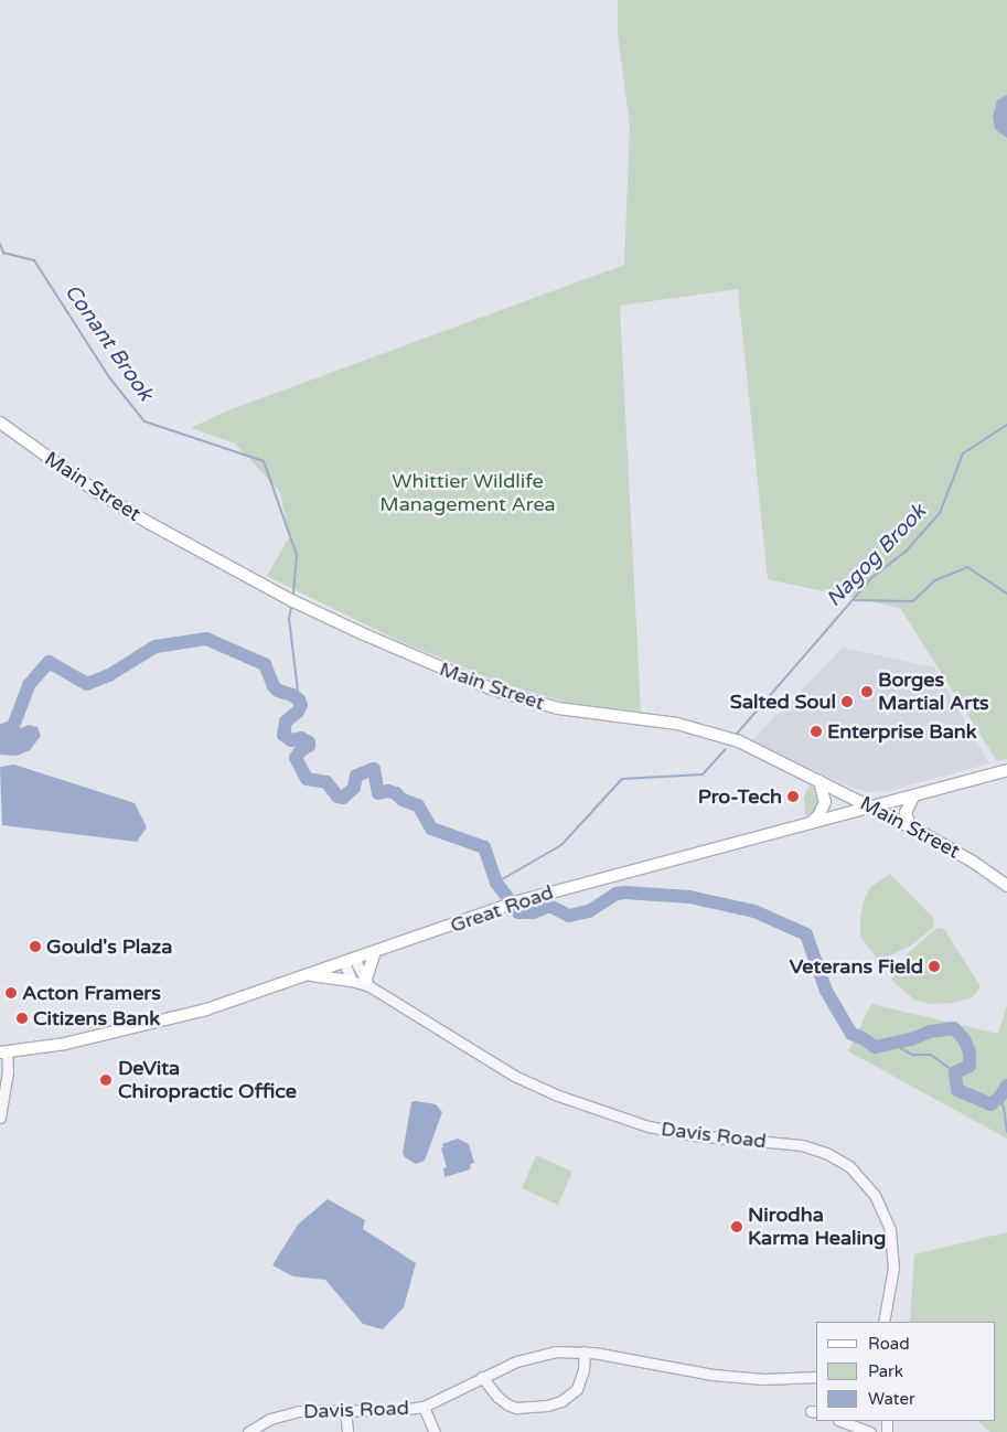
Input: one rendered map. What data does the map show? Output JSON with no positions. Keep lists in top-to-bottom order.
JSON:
{
  "streets": {
    "main road": ["Main Street", "Great Road"],
    "street": ["Davis Road"]
  },
  "crossings": [
    ["Main Street", "Great Road"],
    ["Great Road", "Davis Road"]
  ],
  "water": ["Conant Brook", "Nagog Brook"],
  "parks": ["Whittier Wildlife Management Area"],
  "places": [
    "Borges Martial Arts",
    "Salted Soul",
    "Enterprise Bank",
    "Pro-Tech",
    "Gould's Plaza",
    "Veterans Field",
    "Acton Framers",
    "Citizens Bank",
    "DeVita Chiropractic Office",
    "Nirodha Karma Healing"
  ],
  "legend": ["Road", "Park", "Water"]
}
